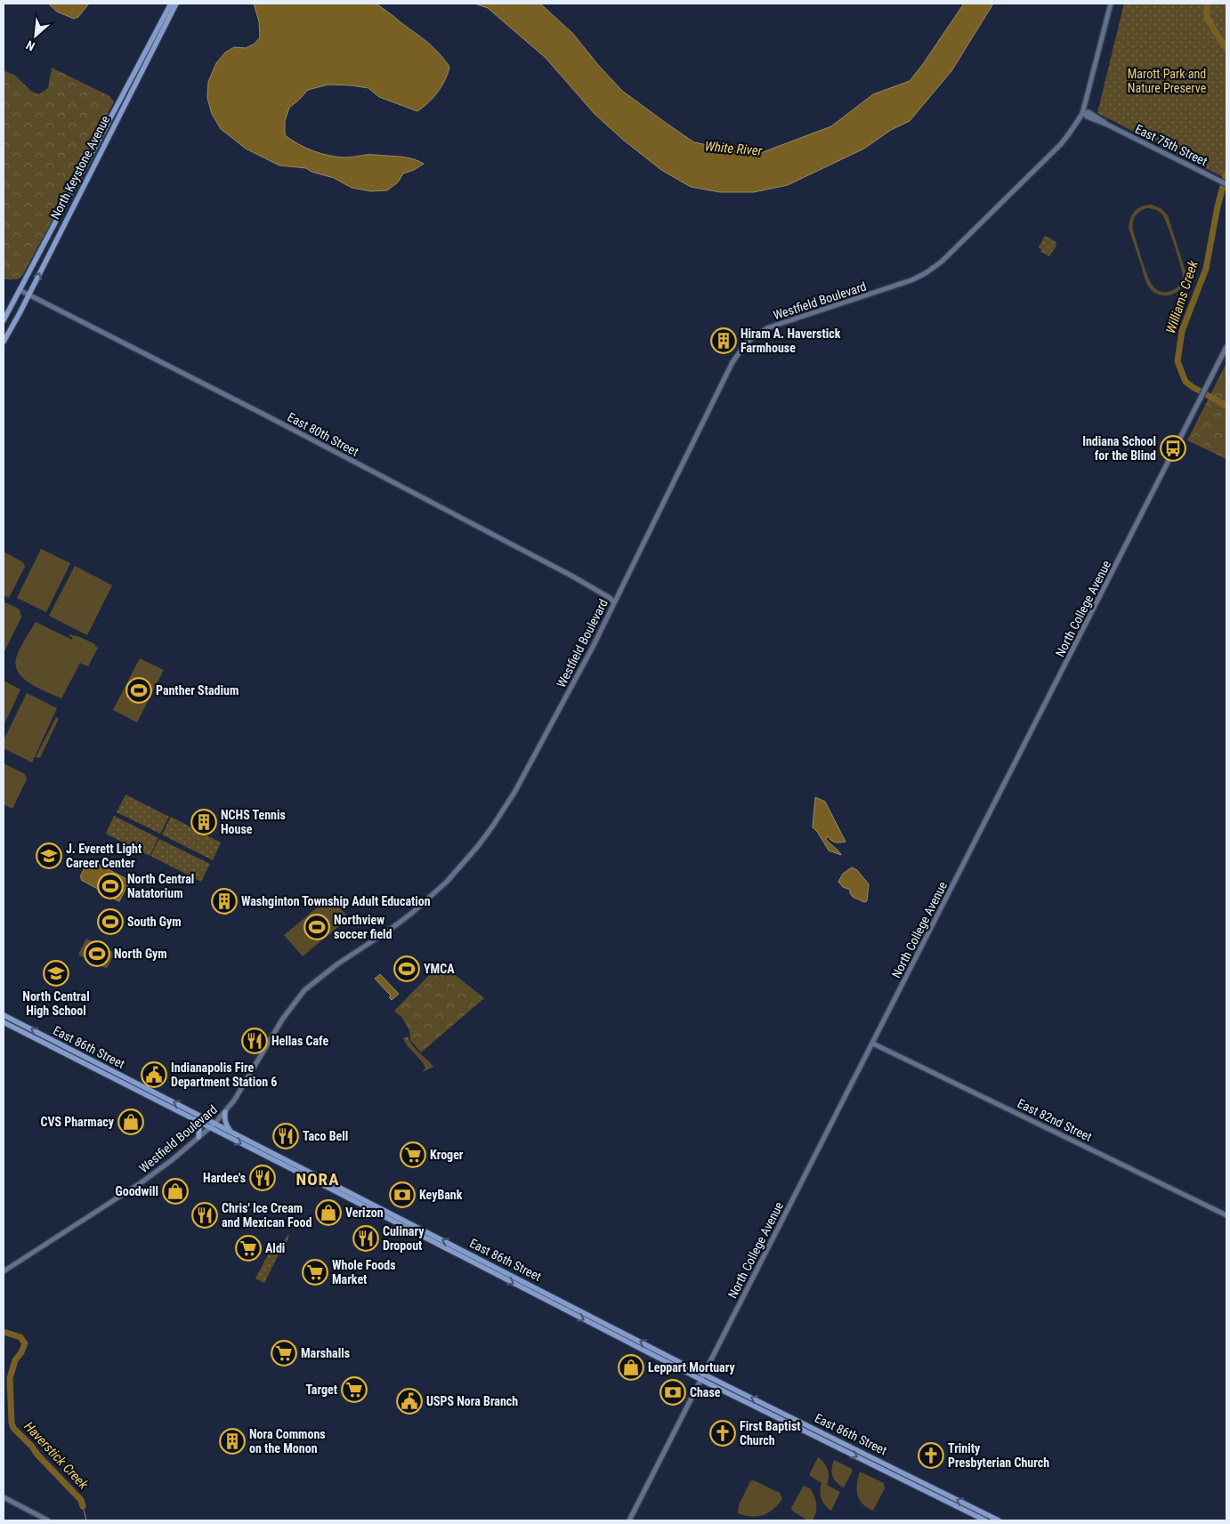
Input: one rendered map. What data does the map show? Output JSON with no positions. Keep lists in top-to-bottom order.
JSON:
{
  "streets": {
    "main road": ["North Keystone Avenue", "East 86th Street"],
    "street": [
      "East 75th Street",
      "Westfield Boulevard",
      "East 80th Street",
      "North College Avenue",
      "East 82nd Street"
    ]
  },
  "crossings": [
    ["East 75th Street", "Westfield Boulevard"],
    ["North Keystone Avenue", "East 80th Street"],
    ["Westfield Boulevard", "East 80th Street"],
    ["Westfield Boulevard", "East 86th Street"],
    ["North College Avenue", "East 86th Street"],
    ["North College Avenue", "East 82nd Street"]
  ],
  "districts": ["NORA"],
  "water": ["White River", "Williams Creek", "Haverstick Creek"],
  "parks": ["Marott Park and Nature Preserve"],
  "places": {
    "building": [
      "Hiram A. Haverstick Farmhouse",
      "NCHS Tennis House",
      "Washginton Township Adult Education",
      "Nora Commons on the Monon"
    ],
    "bus stop": ["Indiana School for the Blind"],
    "sports": [
      "Panther Stadium",
      "North Central Natatorium",
      "South Gym",
      "Northview soccer field",
      "North Gym",
      "YMCA"
    ],
    "school or university": ["J. Everett Light Career Center", "North Central High School"],
    "restaurant": [
      "Hellas Cafe",
      "Taco Bell",
      "Hardee's",
      "Chris' Ice Cream and Mexican Food",
      "Culinary Dropout"
    ],
    "public building": ["Indianapolis Fire Department Station 6", "USPS Nora Branch"],
    "shop": [
      "CVS Pharmacy",
      "Goodwill",
      "Verizon",
      "Leppart Mortuary"
    ],
    "supermarket": [
      "Kroger",
      "Aldi",
      "Whole Foods Market",
      "Marshalls",
      "Target"
    ],
    "bank": ["KeyBank", "Chase"],
    "church": ["First Baptist Church", "Trinity Presbyterian Church"]
  },
  "north": "bottom left"
}
